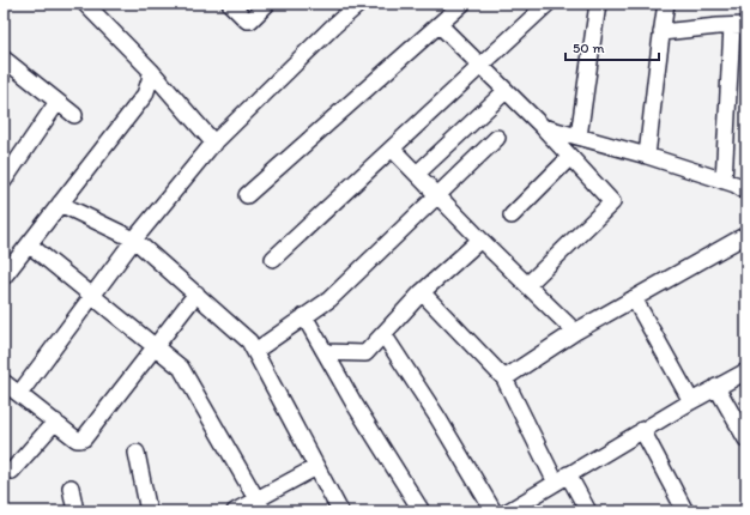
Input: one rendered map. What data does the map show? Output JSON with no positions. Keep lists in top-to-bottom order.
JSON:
{
  "scale_bar": "50 m"
}
